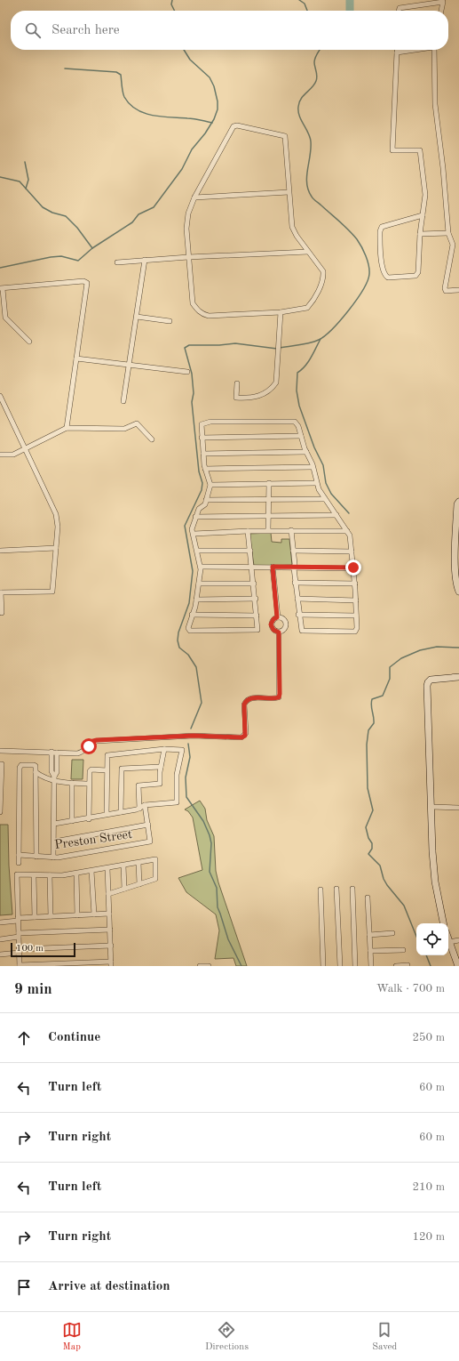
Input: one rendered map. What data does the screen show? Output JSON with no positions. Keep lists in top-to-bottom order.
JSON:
{
  "streets": {
    "street": ["Preston Street"]
  },
  "scale_bar": "100 m",
  "page": {
    "search": "Search here",
    "scale": "100 m",
    "heading": ["9 min", "Walk · 700 m"],
    "list": [
      ["Continue", "250 m"],
      ["Turn left", "60 m"],
      ["Turn right", "60 m"],
      ["Turn left", "210 m"],
      ["Turn right", "120 m"],
      "Arrive at destination"
    ],
    "nav": ["Map", "Directions", "Saved"]
  }
}
